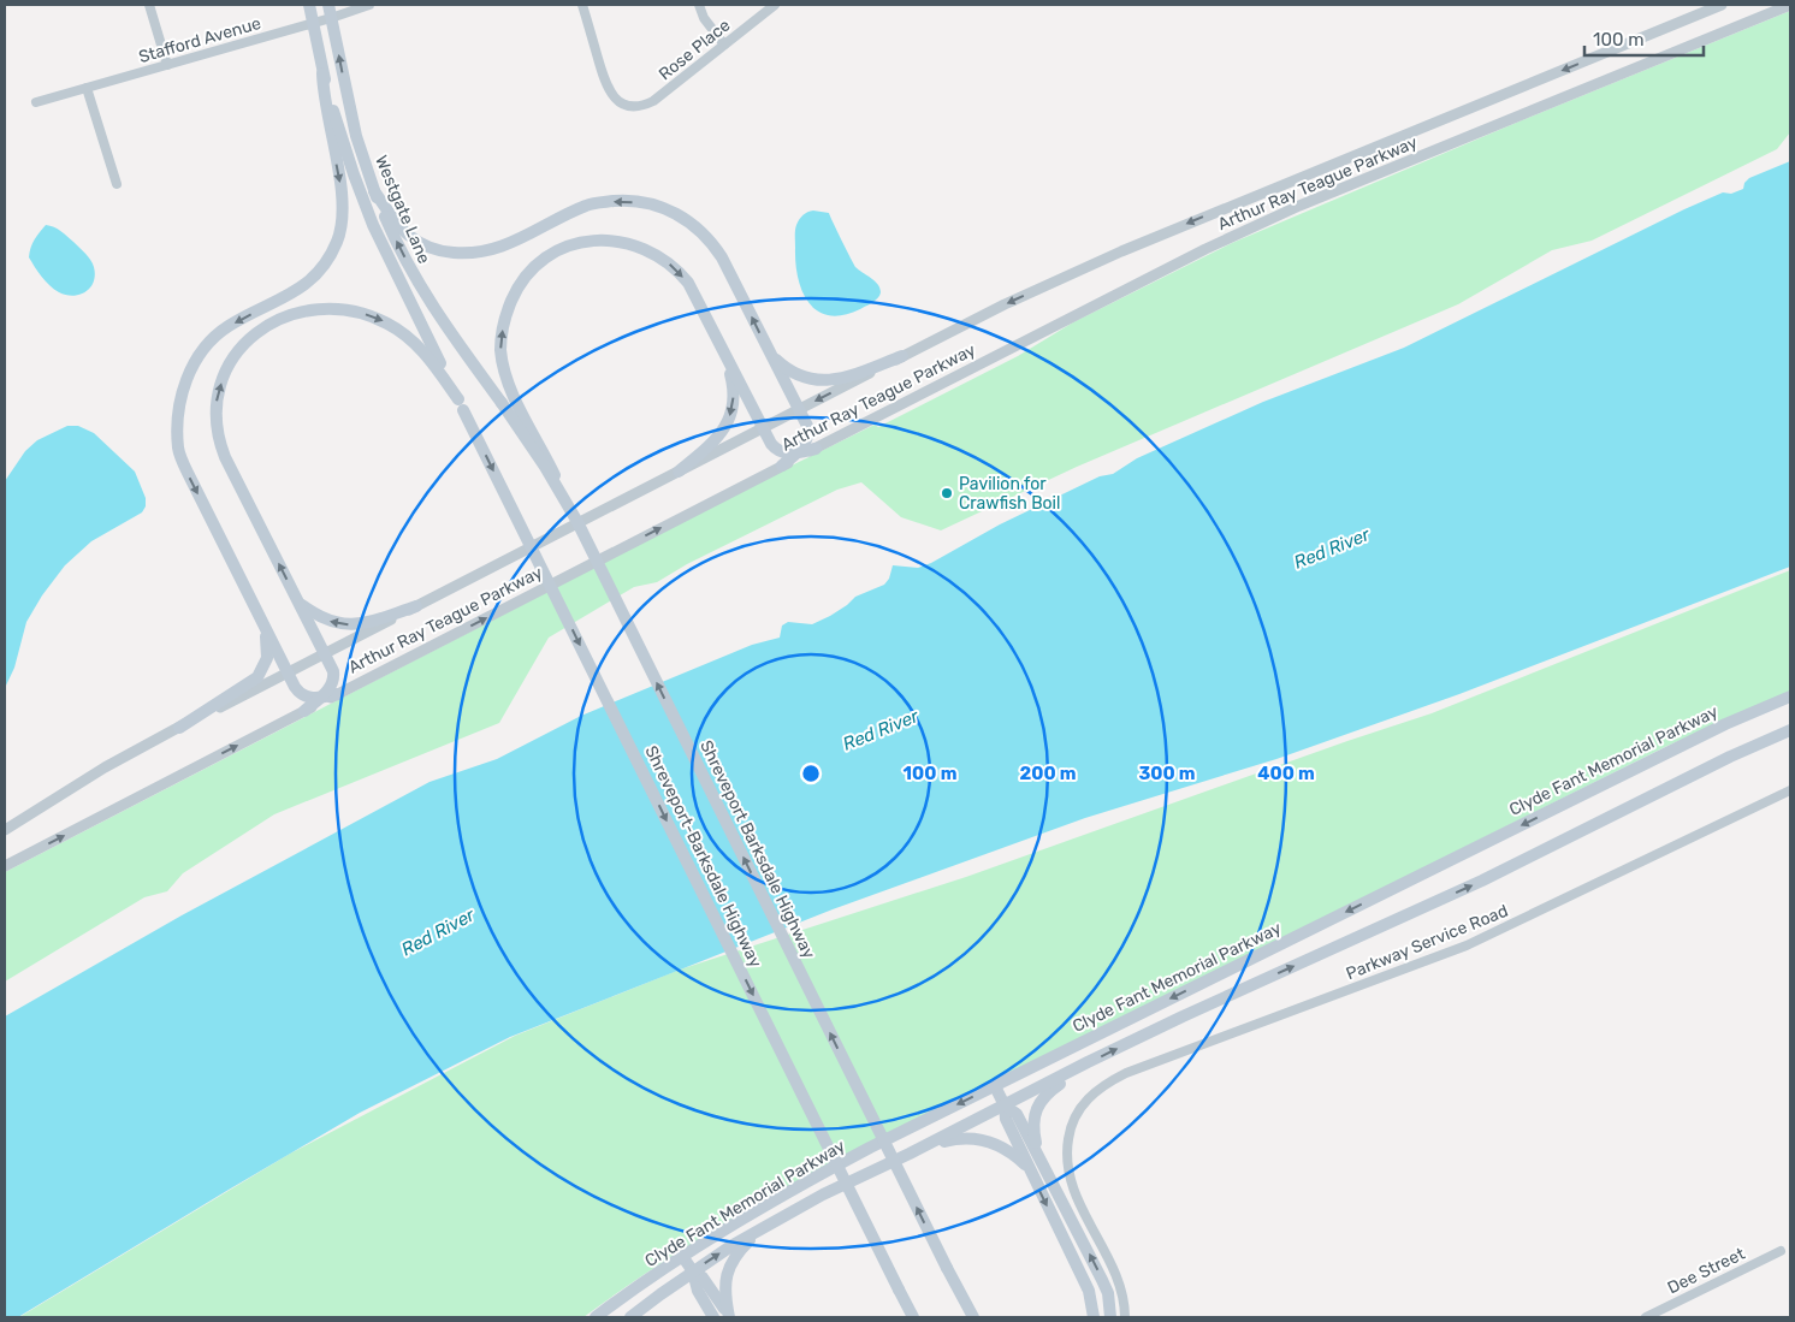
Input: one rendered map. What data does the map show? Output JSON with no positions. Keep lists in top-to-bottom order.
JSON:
{
  "streets": {
    "main road": [
      "Westgate Lane",
      "Clyde Fant Memorial Parkway",
      "Shreveport Barksdale Highway",
      "Shreveport-Barksdale Highway"
    ],
    "street": [
      "Stafford Avenue",
      "Rose Place",
      "Arthur Ray Teague Parkway",
      "Parkway Service Road",
      "Dee Street"
    ]
  },
  "crossings": [
    ["Stafford Avenue", "Westgate Lane"],
    ["Westgate Lane", "Shreveport Barksdale Highway"],
    ["Westgate Lane", "Shreveport-Barksdale Highway"]
  ],
  "one_way": ["Shreveport Barksdale Highway", "Shreveport-Barksdale Highway"],
  "water": ["Red River"],
  "places": ["Pavilion for Crawfish Boil"],
  "scale_bar": "100 m",
  "rings": [
    "100 m",
    "200 m",
    "300 m",
    "400 m"
  ]
}
